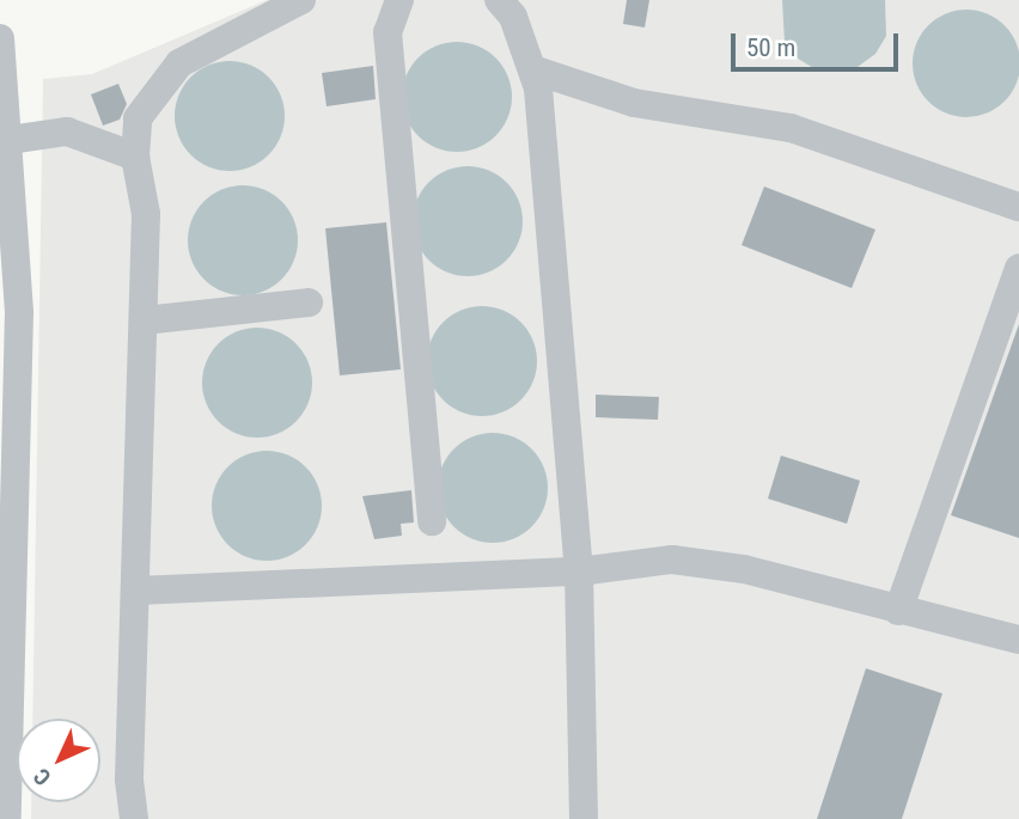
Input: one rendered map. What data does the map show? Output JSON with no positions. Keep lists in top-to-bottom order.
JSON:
{
  "scale_bar": "50 m",
  "north": "bottom left"
}
